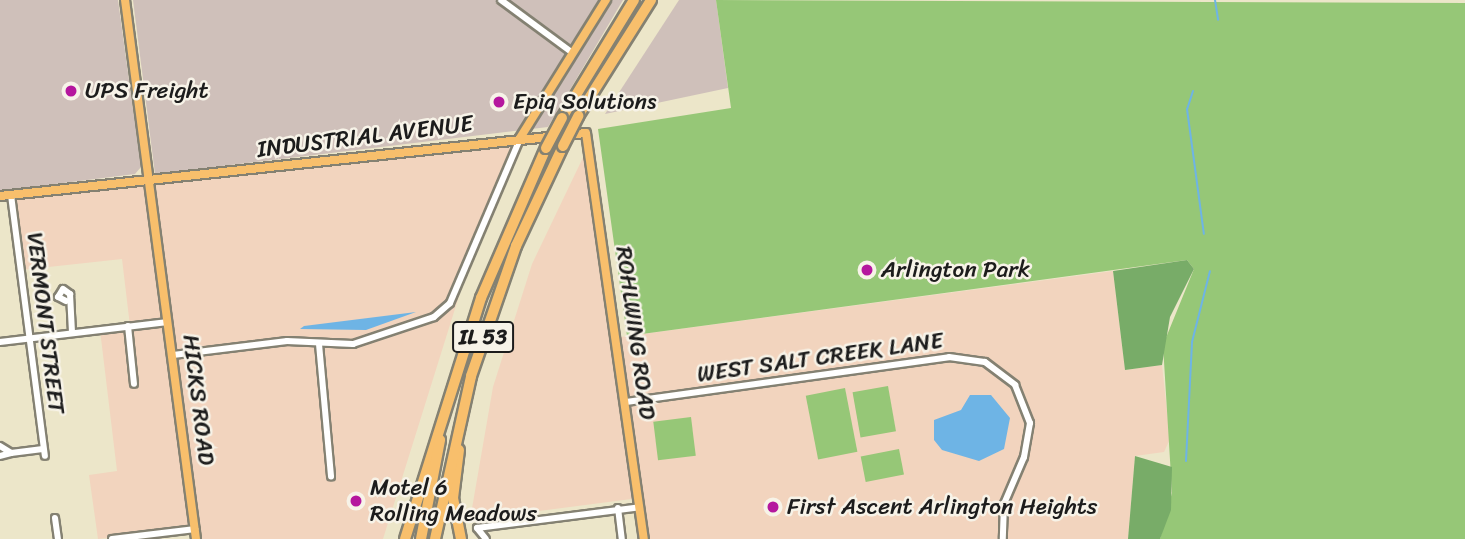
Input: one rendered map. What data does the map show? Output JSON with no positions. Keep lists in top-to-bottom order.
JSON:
{
  "streets": {
    "highway": ["IL 53"],
    "main road": ["INDUSTRIAL AVENUE", "ROHLWING ROAD", "HICKS ROAD"],
    "street": ["VERMONT STREET", "WEST SALT CREEK LANE"]
  },
  "crossings": [
    ["INDUSTRIAL AVENUE", "VERMONT STREET"],
    ["INDUSTRIAL AVENUE", "ROHLWING ROAD"],
    ["INDUSTRIAL AVENUE", "HICKS ROAD"],
    ["ROHLWING ROAD", "WEST SALT CREEK LANE"]
  ],
  "places": [
    "UPS Freight",
    "Epiq Solutions",
    "Arlington Park",
    "Motel 6 Rolling Meadows",
    "First Ascent Arlington Heights"
  ]
}
